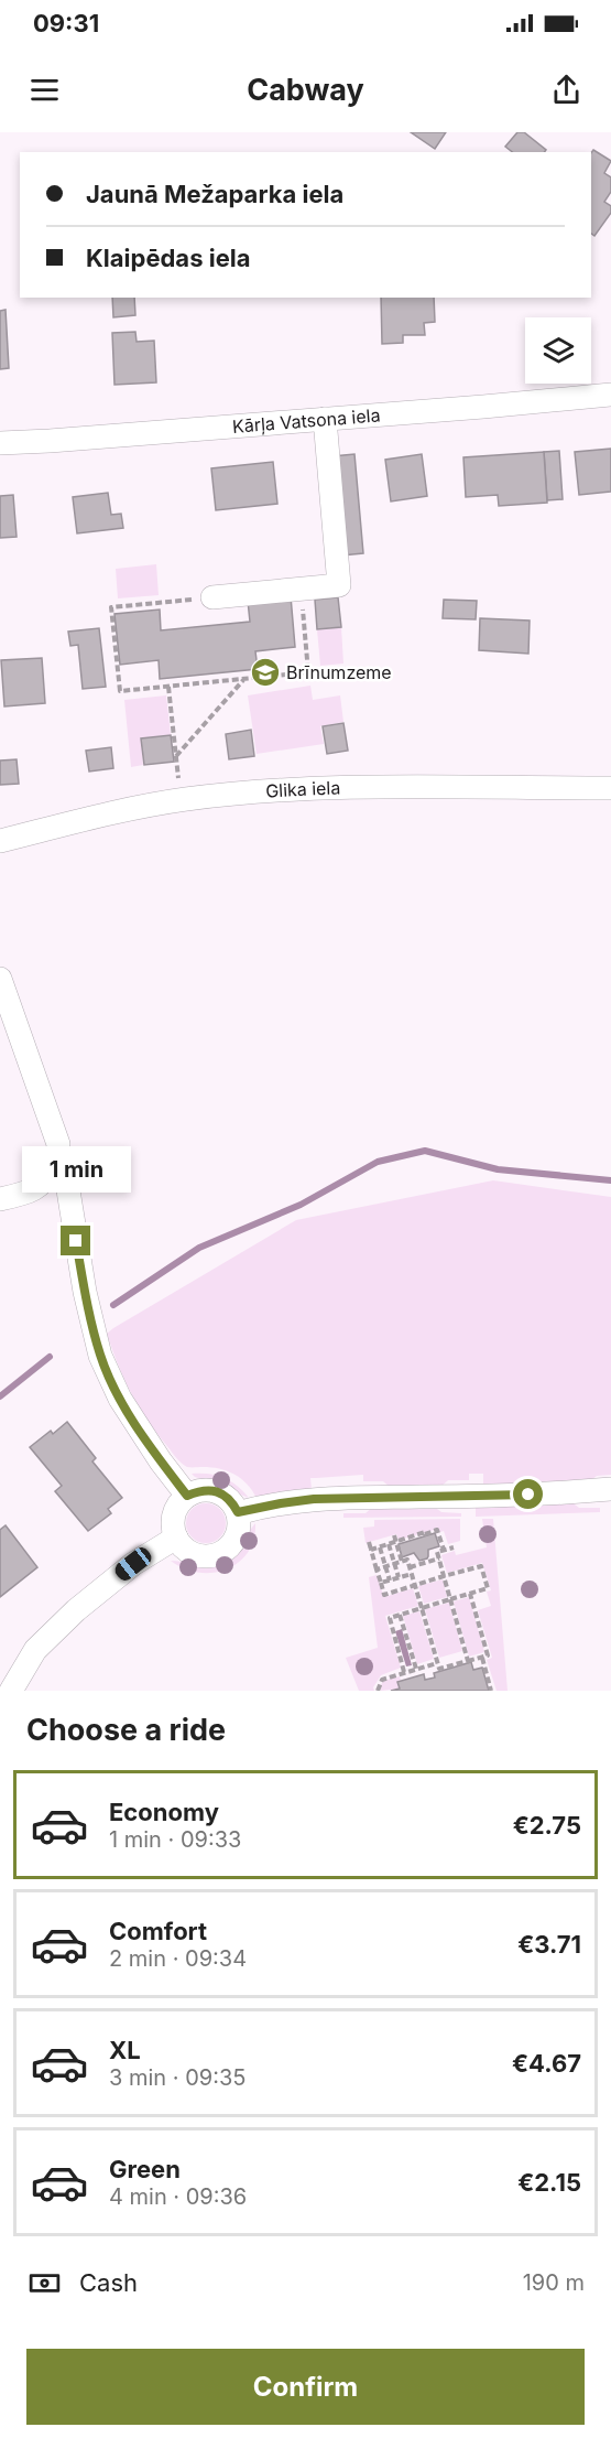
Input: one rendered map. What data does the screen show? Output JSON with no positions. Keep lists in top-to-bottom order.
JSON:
{
  "streets": {
    "street": ["Kārļa Vatsona iela", "Glika iela"]
  },
  "places": {
    "school or university": ["Brīnumzeme"]
  },
  "page": {
    "status": "09:31",
    "header": "Cabway",
    "banner": ["Jaunā Mežaparka iela", "Klaipēdas iela"],
    "bubble": "1 min",
    "heading": "Choose a ride",
    "list": [
      {
        "name": "Economy",
        "note": "1 min · 09:33",
        "value": "€2.75"
      },
      {
        "name": "Comfort",
        "note": "2 min · 09:34",
        "value": "€3.71"
      },
      {
        "name": "XL",
        "note": "3 min · 09:35",
        "value": "€4.67"
      },
      {
        "name": "Green",
        "note": "4 min · 09:36",
        "value": "€2.15"
      }
    ],
    "pay": ["Cash", "190 m"],
    "buttons": "Confirm"
  }
}
